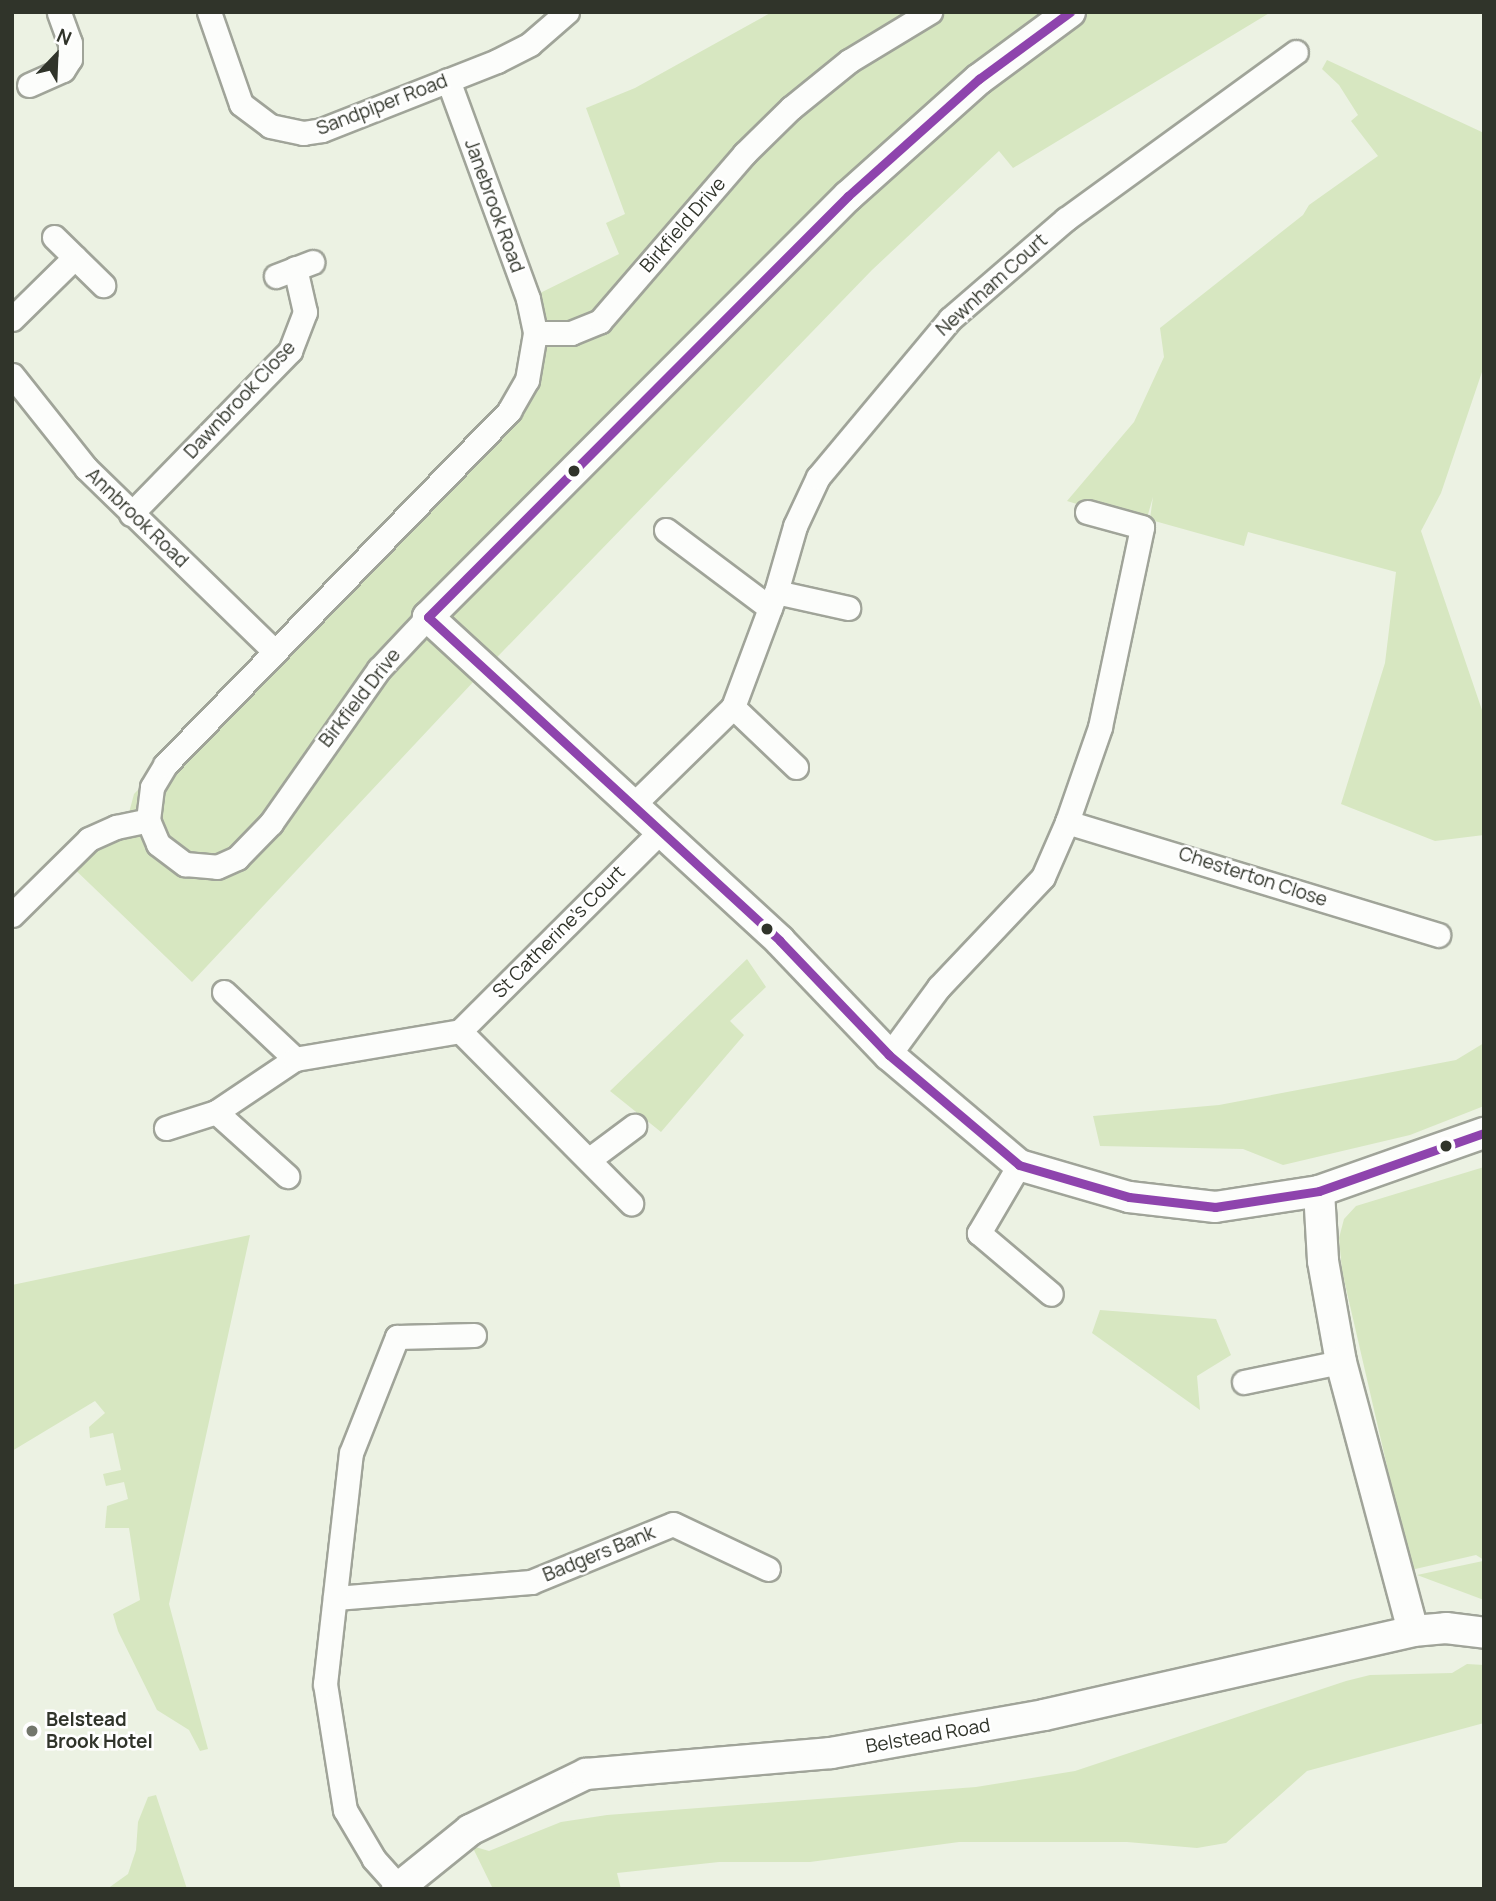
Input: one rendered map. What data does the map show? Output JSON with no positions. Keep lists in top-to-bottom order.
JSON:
{
  "streets": {
    "street": [
      "Sandpiper Road",
      "Janebrook Road",
      "Birkfield Drive",
      "Newnham Court",
      "Dawnbrook Close",
      "Annbrook Road",
      "Chesterton Close",
      "St Catherine's Court",
      "Badgers Bank",
      "Belstead Road"
    ]
  },
  "crossings": [
    ["Sandpiper Road", "Janebrook Road"],
    ["Janebrook Road", "Birkfield Drive"],
    ["Dawnbrook Close", "Annbrook Road"]
  ],
  "places": ["Belstead Brook Hotel"],
  "north": "top right"
}
